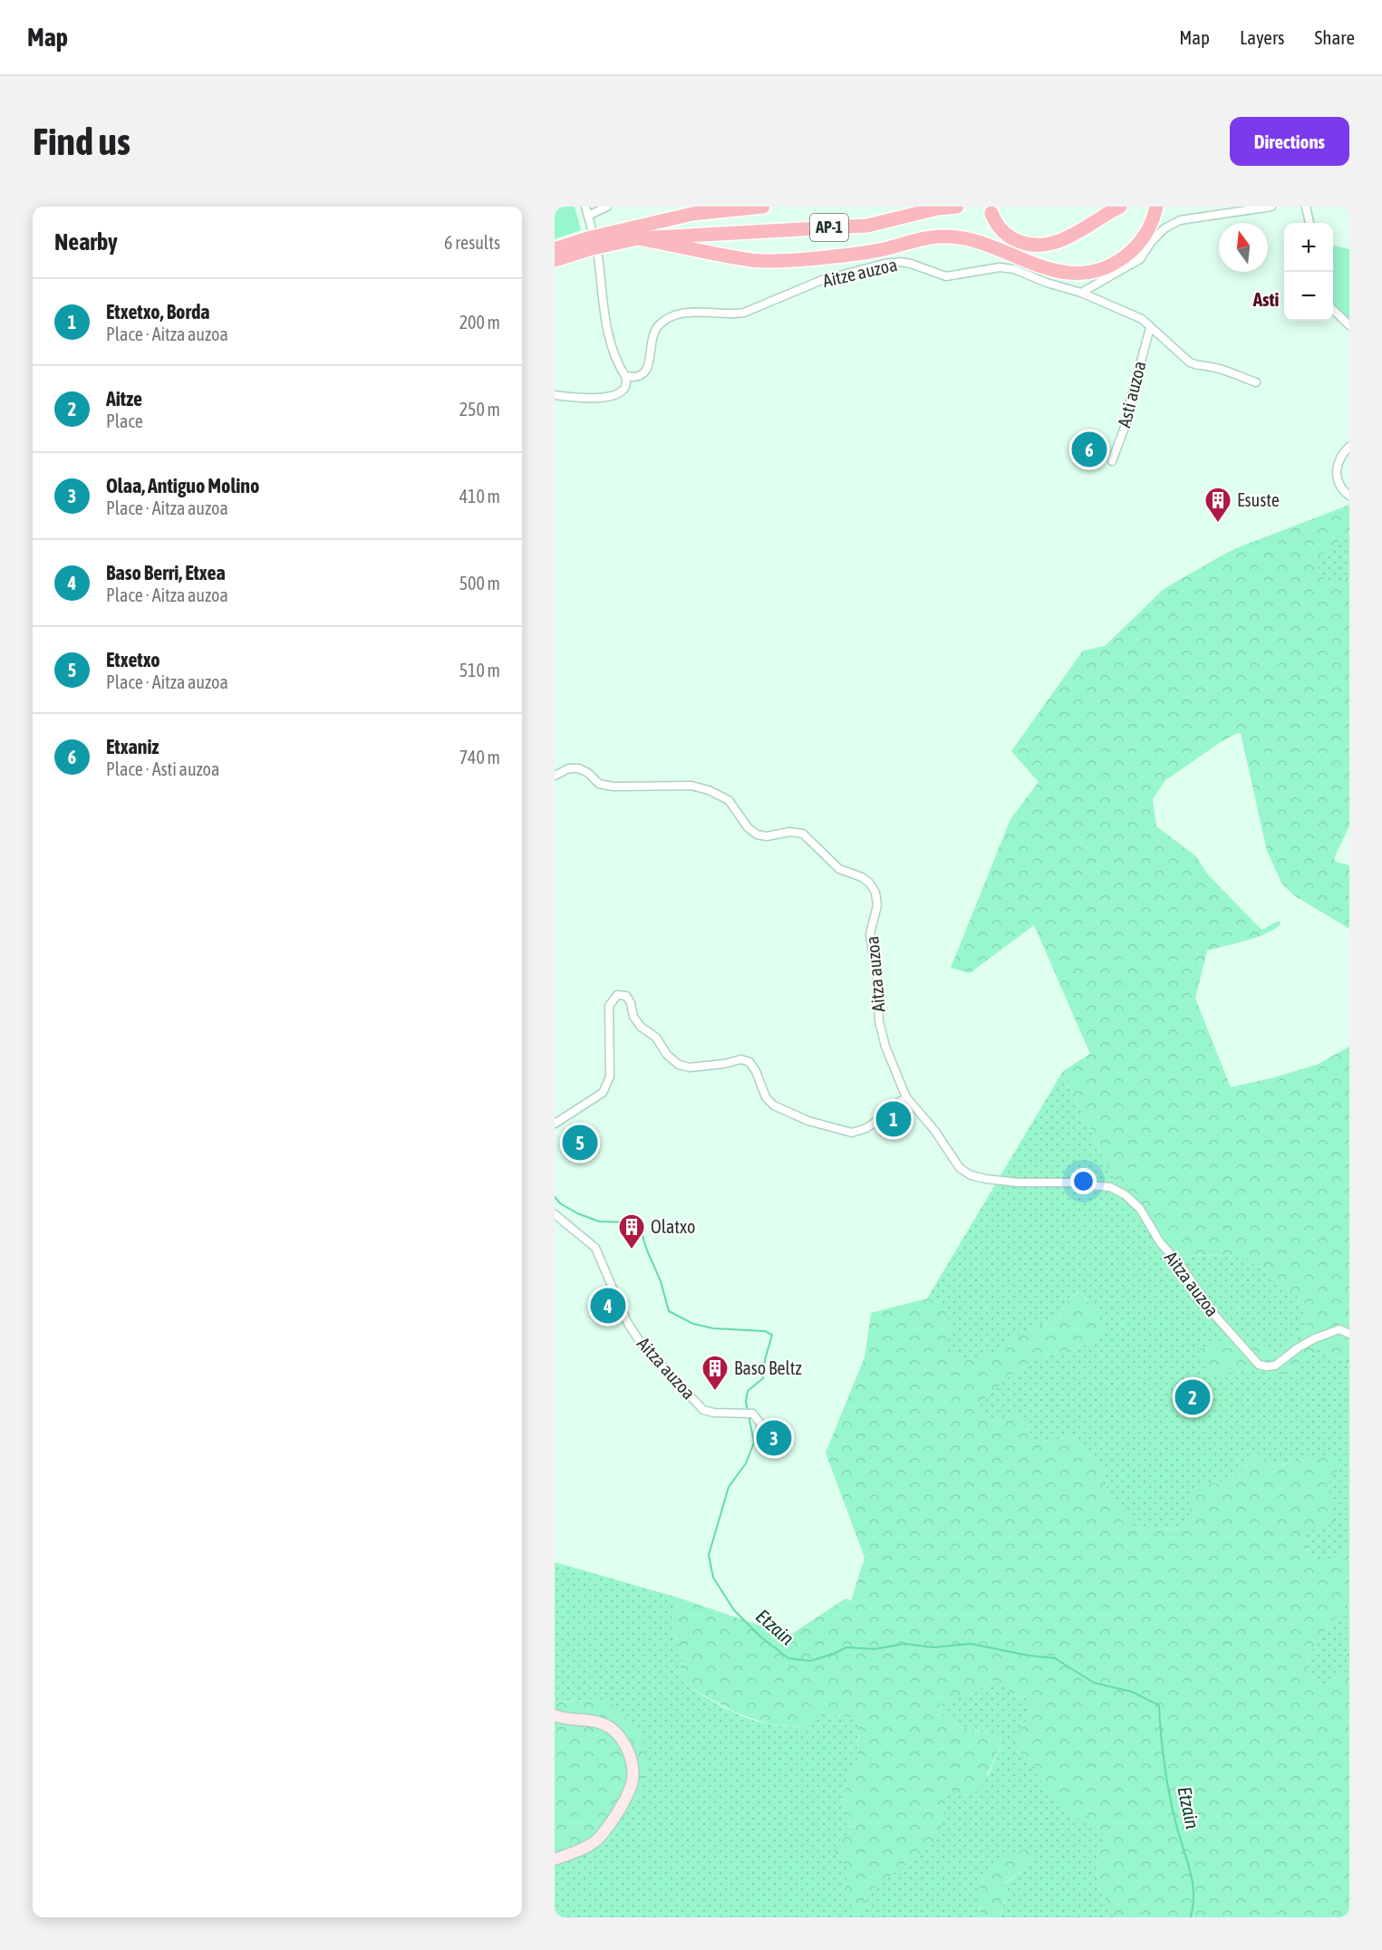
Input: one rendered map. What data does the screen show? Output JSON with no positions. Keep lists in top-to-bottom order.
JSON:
{
  "streets": {
    "highway": ["AP-1"],
    "street": ["Aitze auzoa", "Asti auzoa", "Aitza auzoa"]
  },
  "districts": ["Asti"],
  "water": ["Etzain"],
  "places": {
    "building": ["Esuste", "Olatxo", "Baso Beltz"]
  },
  "north": "top",
  "page": {
    "header": "Map",
    "nav": ["Map", "Layers", "Share"],
    "buttons": "Directions",
    "title": "Find us",
    "heading": ["Nearby", "6 results"],
    "map_buttons": ["+", "−"],
    "list": [
      {
        "mark": "1",
        "name": "Etxetxo, Borda",
        "note": "Place · Aitza auzoa",
        "value": "200 m"
      },
      {
        "mark": "2",
        "name": "Aitze",
        "note": "Place",
        "value": "250 m"
      },
      {
        "mark": "3",
        "name": "Olaa, Antiguo Molino",
        "note": "Place · Aitza auzoa",
        "value": "410 m"
      },
      {
        "mark": "4",
        "name": "Baso Berri, Etxea",
        "note": "Place · Aitza auzoa",
        "value": "500 m"
      },
      {
        "mark": "5",
        "name": "Etxetxo",
        "note": "Place · Aitza auzoa",
        "value": "510 m"
      },
      {
        "mark": "6",
        "name": "Etxaniz",
        "note": "Place · Asti auzoa",
        "value": "740 m"
      }
    ],
    "pins": [
      "6",
      "1",
      "5",
      "4",
      "2",
      "3"
    ]
  }
}
